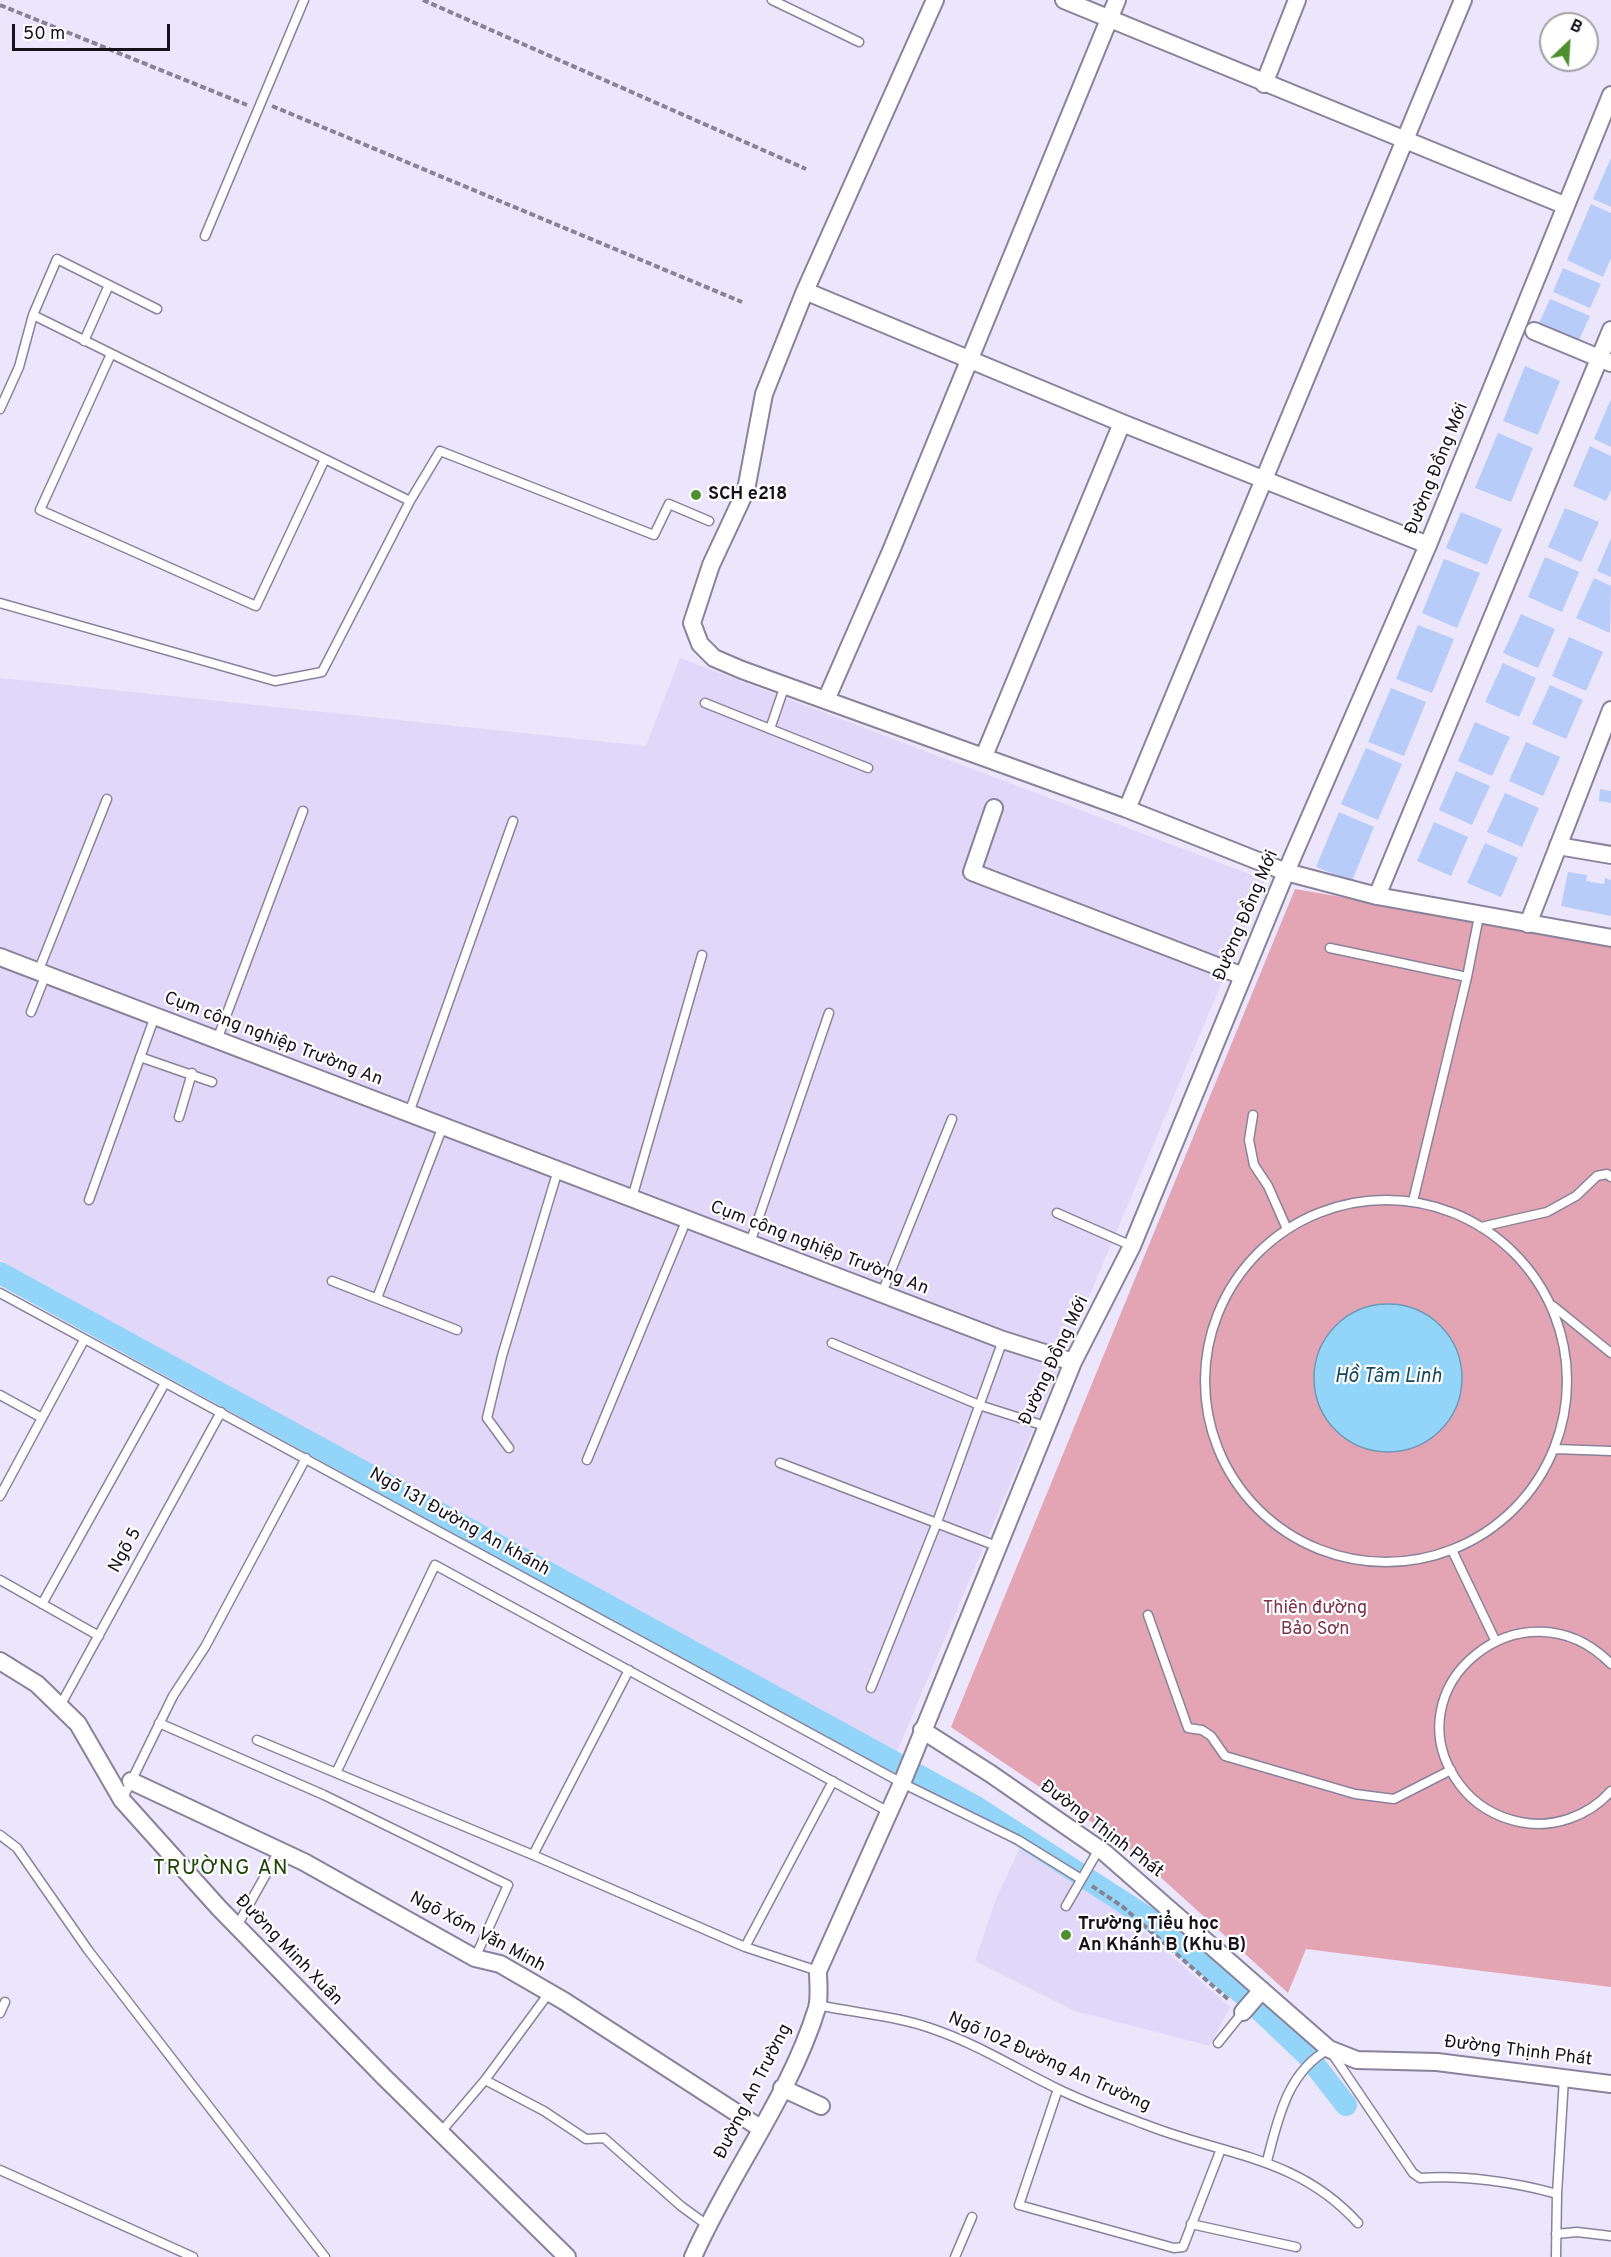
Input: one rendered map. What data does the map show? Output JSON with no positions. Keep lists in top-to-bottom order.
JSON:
{
  "streets": {
    "street": [
      "Đường Đồng Mới",
      "Cụm công nghiệp Trường An",
      "Đường Thịnh Phát",
      "Ngõ Xóm Văn Minh",
      "Đường Minh Xuân",
      "Đường An Trường"
    ],
    "lane": ["Ngõ 131 Đường An khánh", "Ngõ 5", "Ngõ 102 Đường An Trường"]
  },
  "crossings": [
    ["Đường Đồng Mới", "Cụm công nghiệp Trường An"],
    ["Đường Đồng Mới", "Ngõ 131 Đường An khánh"],
    ["Đường Đồng Mới", "Đường Thịnh Phát"],
    ["Đường Đồng Mới", "Đường An Trường"],
    ["Ngõ 131 Đường An khánh", "Ngõ 5"],
    ["Ngõ 131 Đường An khánh", "Đường An Trường"],
    ["Ngõ 5", "Đường Minh Xuân"],
    ["Ngõ Xóm Văn Minh", "Đường An Trường"],
    ["Ngõ 102 Đường An Trường", "Đường An Trường"]
  ],
  "districts": ["TRƯỜNG AN"],
  "water": ["Hồ Tâm Linh"],
  "parks": ["Thiên đường Bảo Sơn"],
  "places": ["SCH e218", "Trường Tiểu học An Khánh B (Khu B)"],
  "scale_bar": "50 m",
  "north": "top right"
}
